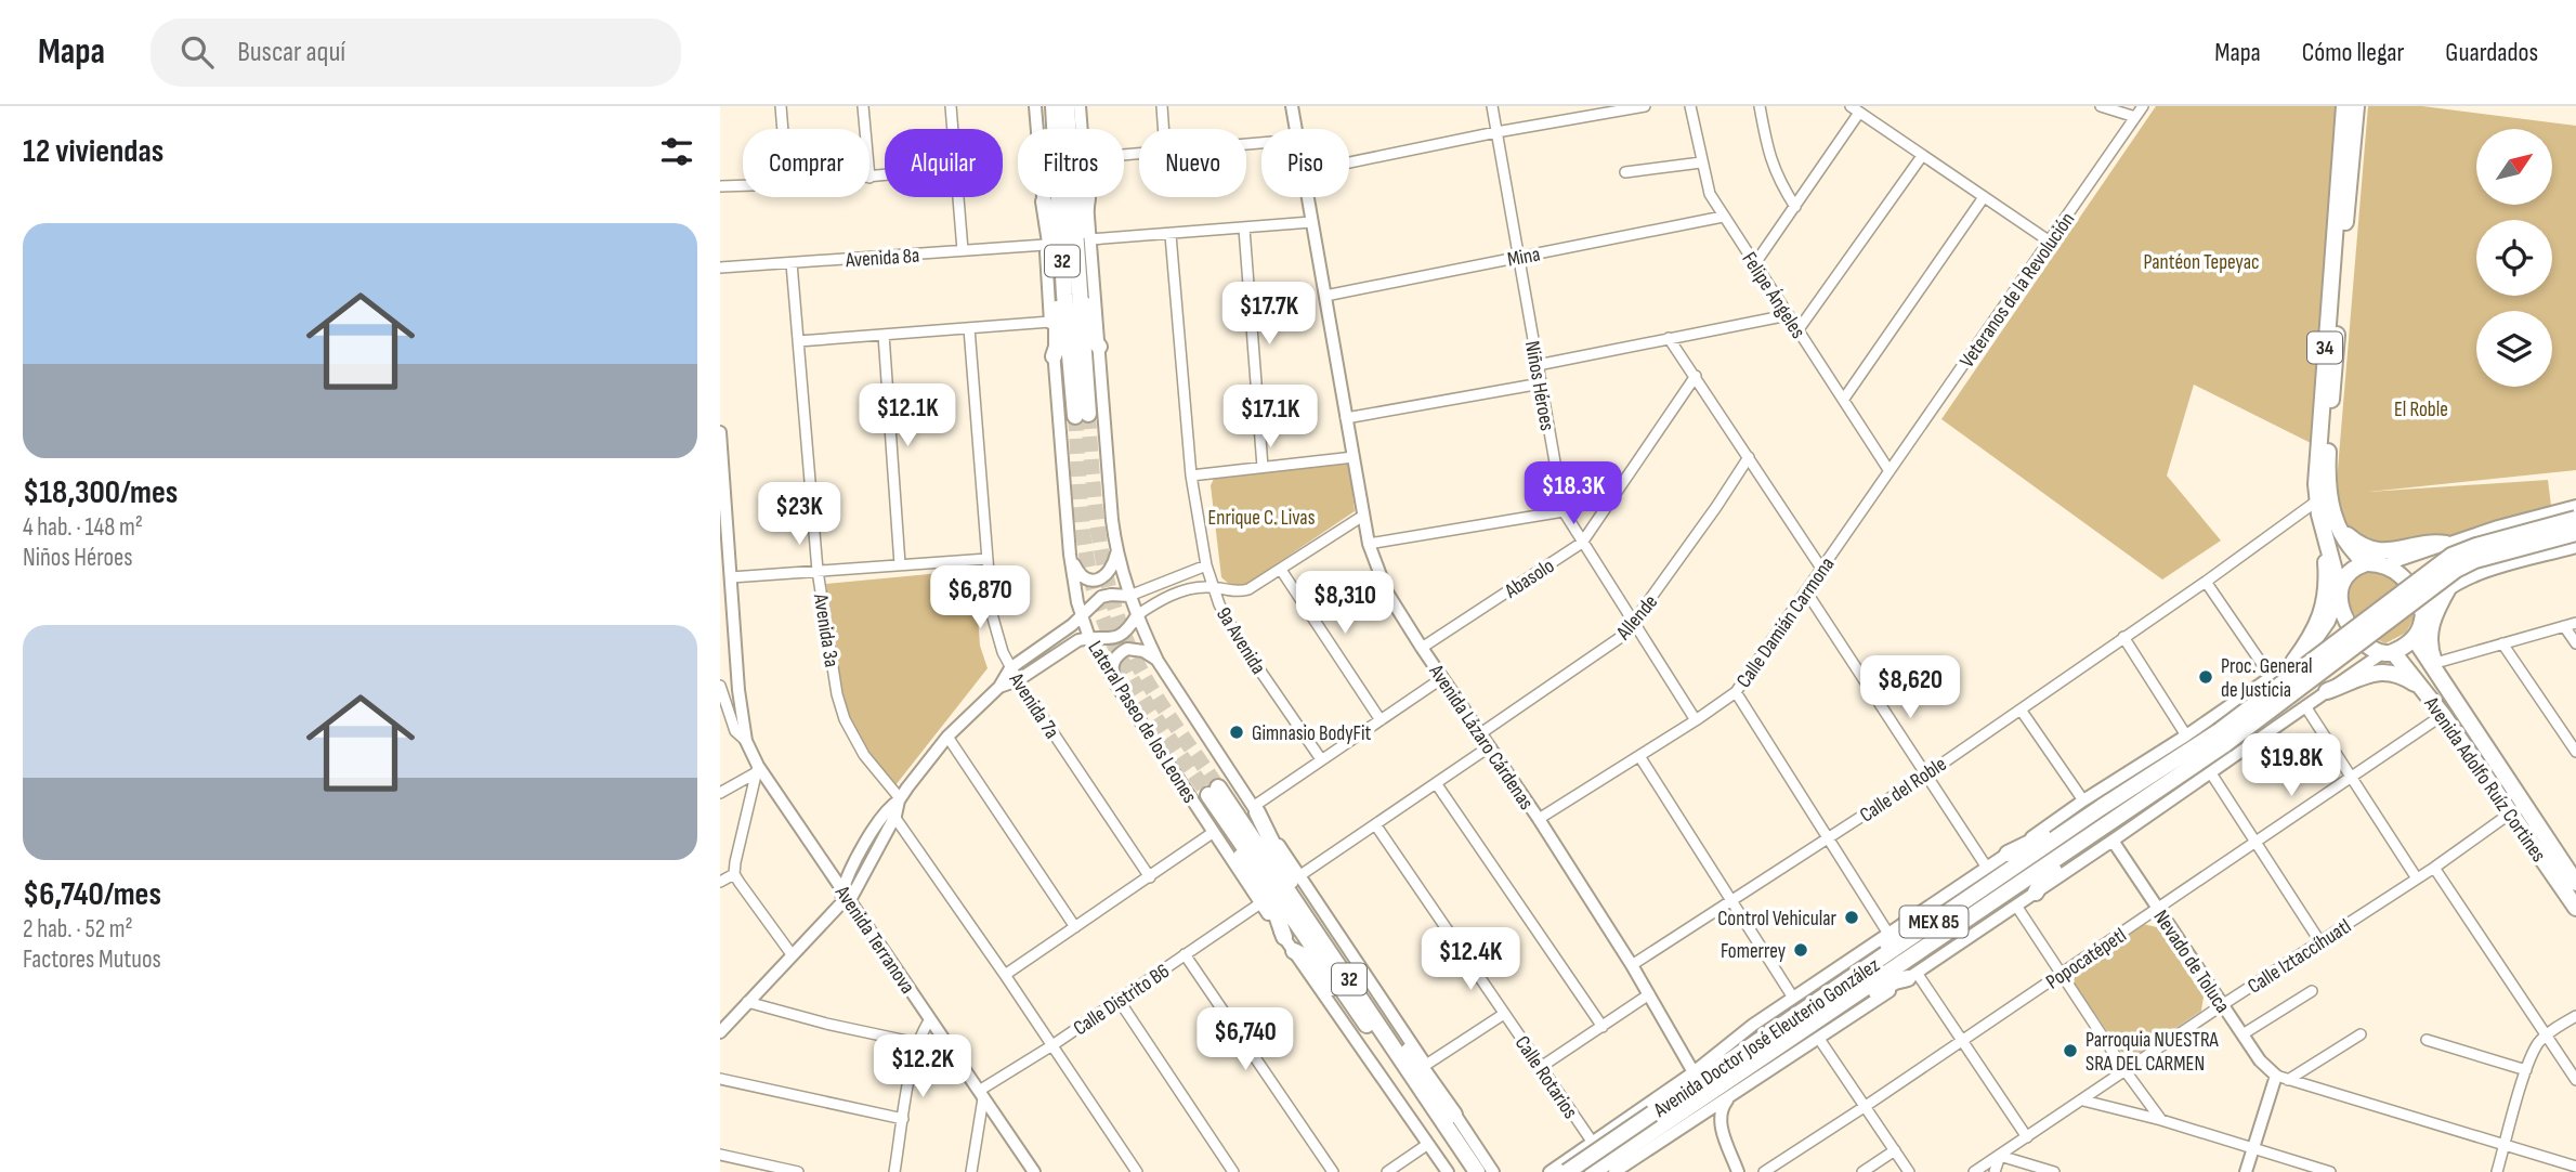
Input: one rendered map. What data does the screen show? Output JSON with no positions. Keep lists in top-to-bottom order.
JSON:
{
  "streets": {
    "main road": [
      "32",
      "34",
      "Avenida Adolfo Ruíz Cortines",
      "MEX 85",
      "Avenida Doctor José Eleuterio González"
    ],
    "street": [
      "Mina",
      "Avenida 8a",
      "Veteranos de la Revolución",
      "Felipe Ángeles",
      "Niños Héroes",
      "Abasolo",
      "Allende",
      "Calle Damián Carmona",
      "Avenida 3a",
      "9a Avenida",
      "Avenida 7a",
      "Lateral Paseo de los Leones",
      "Avenida Lázaro Cárdenas",
      "Calle del Roble",
      "Avenida Terranova",
      "Calle Iztaccíhuatl",
      "Popocatépetl",
      "Nevado de Toluca",
      "Calle Distrito B6",
      "Calle Rotarios"
    ]
  },
  "crossings": [
    ["Mina", "Felipe Ángeles"],
    ["Mina", "Niños Héroes"],
    ["Mina", "Avenida Lázaro Cárdenas"],
    ["Avenida 8a", "Avenida 3a"],
    ["Avenida 8a", "Lateral Paseo de los Leones"],
    ["Veteranos de la Revolución", "Felipe Ángeles"],
    ["Veteranos de la Revolución", "Calle Damián Carmona"],
    ["Felipe Ángeles", "Calle Damián Carmona"],
    ["34", "Avenida Adolfo Ruíz Cortines"],
    ["34", "Calle del Roble"],
    ["34", "Avenida Doctor José Eleuterio González"],
    ["Niños Héroes", "Abasolo"],
    ["Niños Héroes", "Allende"],
    ["Niños Héroes", "Calle Damián Carmona"],
    ["Abasolo", "Avenida Lázaro Cárdenas"],
    ["Allende", "Avenida Lázaro Cárdenas"],
    ["Calle Damián Carmona", "Avenida Lázaro Cárdenas"],
    ["Lateral Paseo de los Leones", "Calle Distrito B6"],
    ["Avenida Lázaro Cárdenas", "Calle del Roble"],
    ["Avenida Lázaro Cárdenas", "Avenida Doctor José Eleuterio González"],
    ["Avenida Adolfo Ruíz Cortines", "Calle Iztaccíhuatl"],
    ["Avenida Adolfo Ruíz Cortines", "Popocatépetl"],
    ["Avenida Adolfo Ruíz Cortines", "Avenida Doctor José Eleuterio González"],
    ["Avenida Terranova", "Calle Distrito B6"],
    ["Calle Iztaccíhuatl", "Nevado de Toluca"],
    ["Popocatépetl", "Nevado de Toluca"],
    ["Avenida Doctor José Eleuterio González", "Calle Rotarios"]
  ],
  "parks": ["Pantéon Tepeyac", "El Roble", "Enrique C. Livas"],
  "places": [
    "Proc. General de Justicia",
    "Gimnasio BodyFit",
    "Control Vehicular",
    "Fomerrey",
    "Parroquia NUESTRA SRA DEL CARMEN"
  ],
  "north": "top right",
  "page": {
    "header": "Mapa",
    "search": "Buscar aquí",
    "nav": ["Mapa", "Cómo llegar", "Guardados"],
    "heading": "12 viviendas",
    "chip": [
      "Comprar",
      "Alquilar",
      "Filtros",
      "Nuevo",
      "Piso"
    ],
    "list": [
      {
        "name": "$18,300/mes",
        "note": "4 hab. · 148 m² · Niños Héroes"
      },
      {
        "name": "$6,740/mes",
        "note": "2 hab. · 52 m² · Factores Mutuos"
      }
    ],
    "price": [
      "$17.7K",
      "$12.1K",
      "$17.1K",
      "$18.3K",
      "$23K",
      "$6,870",
      "$8,310",
      "$8,620",
      "$19.8K",
      "$12.4K",
      "$6,740",
      "$12.2K"
    ]
  }
}
